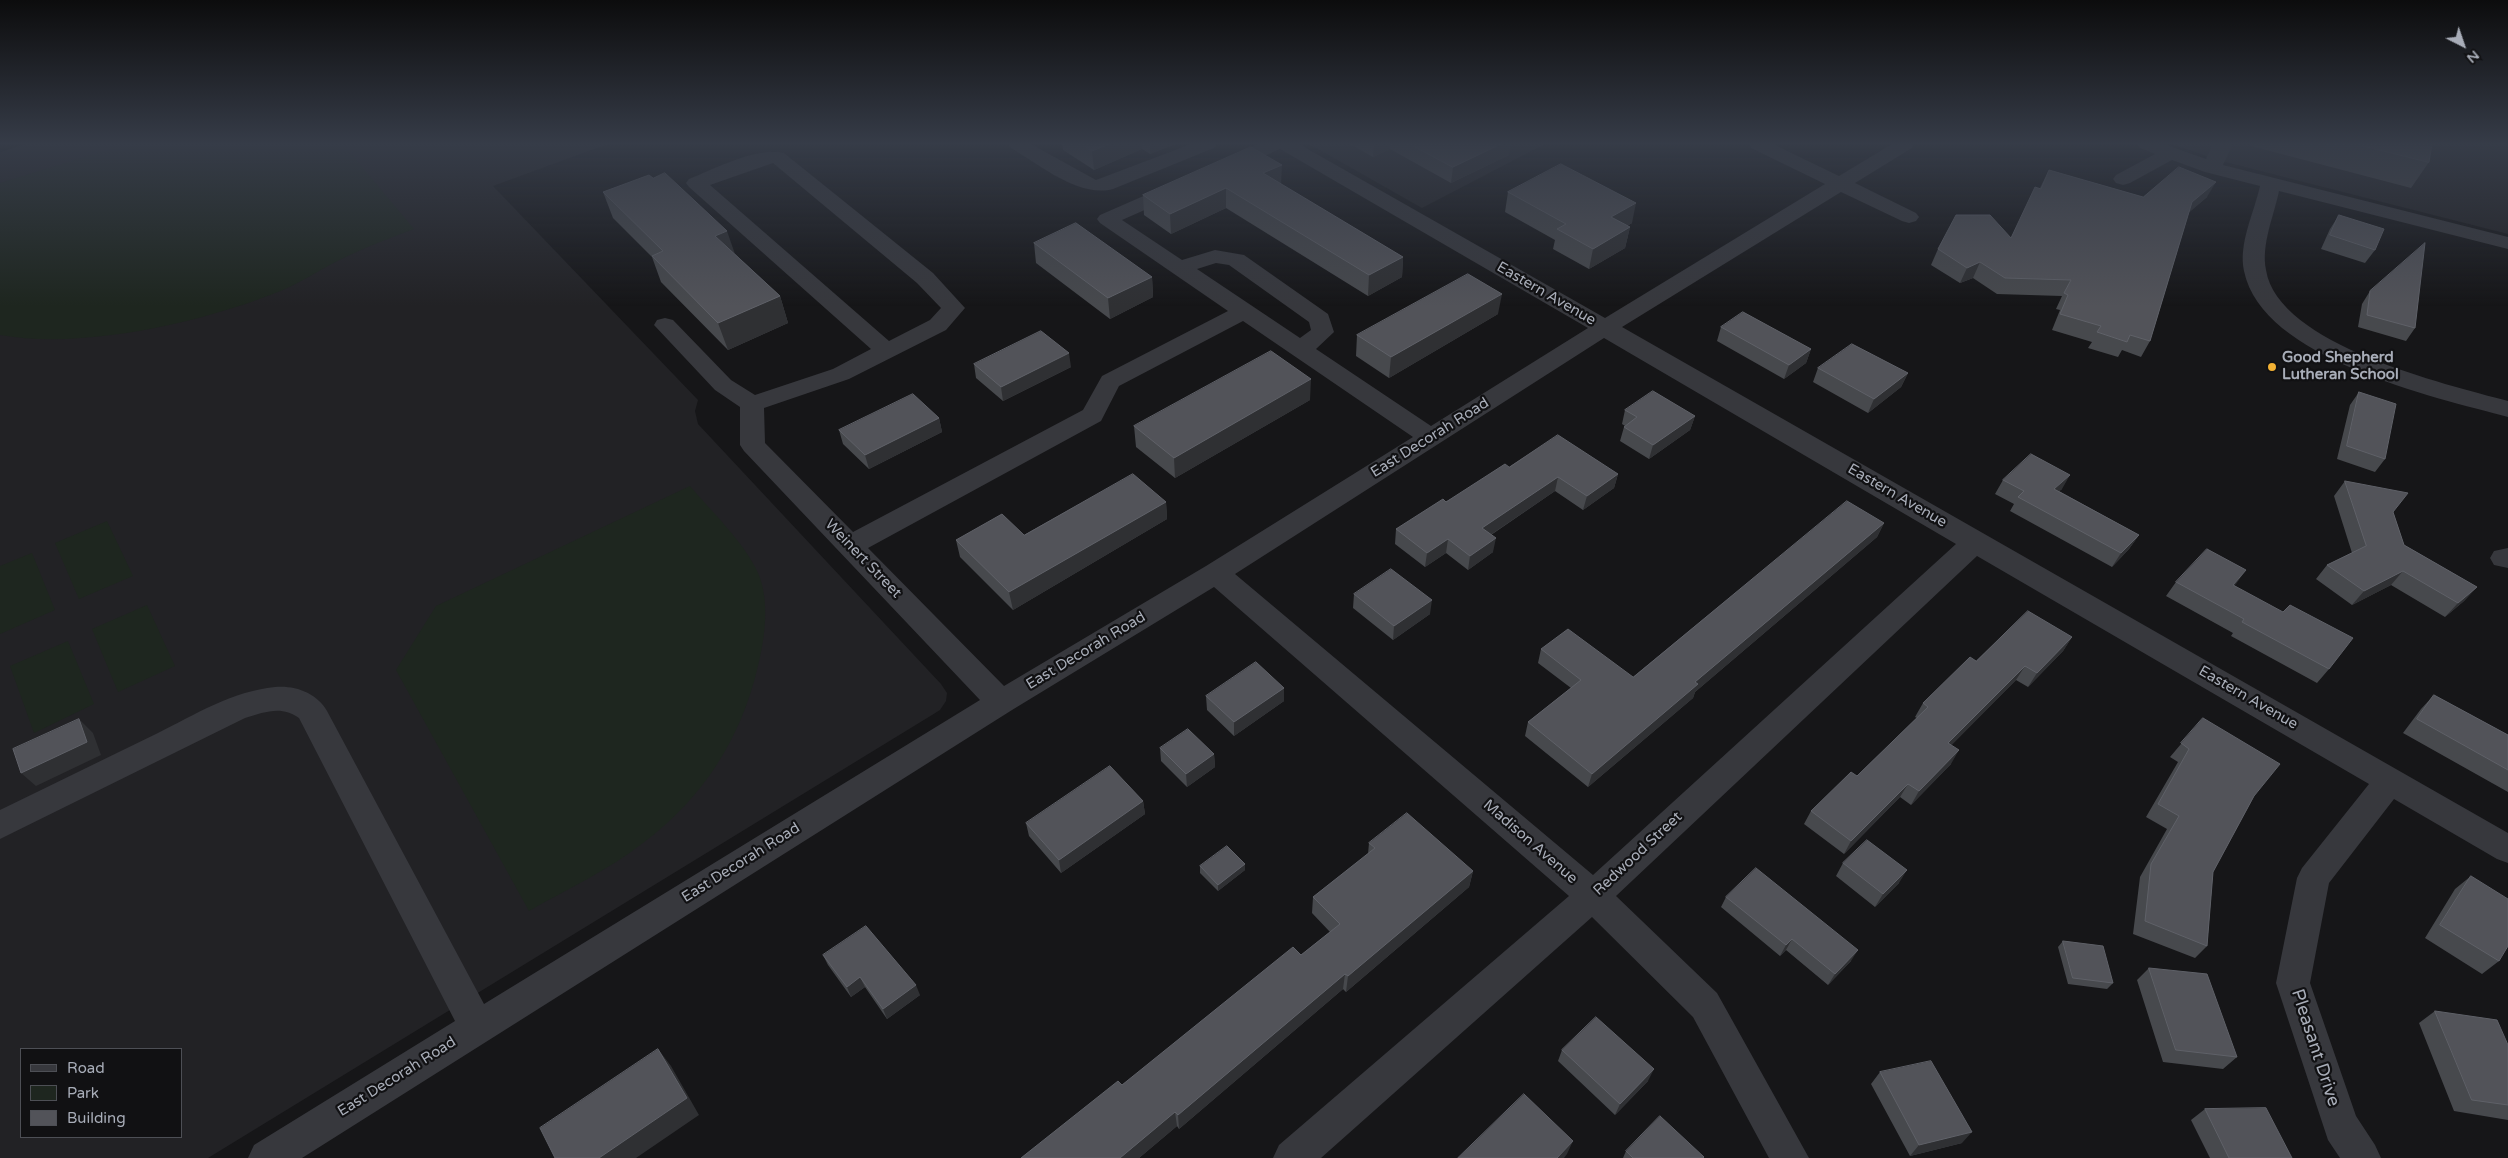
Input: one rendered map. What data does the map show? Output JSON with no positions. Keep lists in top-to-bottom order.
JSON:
{
  "streets": {
    "street": [
      "Eastern Avenue",
      "East Decorah Road",
      "Weinert Street",
      "Madison Avenue",
      "Redwood Street",
      "Pleasant Drive"
    ]
  },
  "crossings": [
    ["Eastern Avenue", "East Decorah Road"],
    ["Eastern Avenue", "Redwood Street"],
    ["Eastern Avenue", "Pleasant Drive"],
    ["East Decorah Road", "Weinert Street"],
    ["East Decorah Road", "Madison Avenue"],
    ["Madison Avenue", "Redwood Street"]
  ],
  "places": ["Good Shepherd Lutheran School"],
  "legend": ["Road", "Park", "Building"],
  "north": "bottom right"
}
